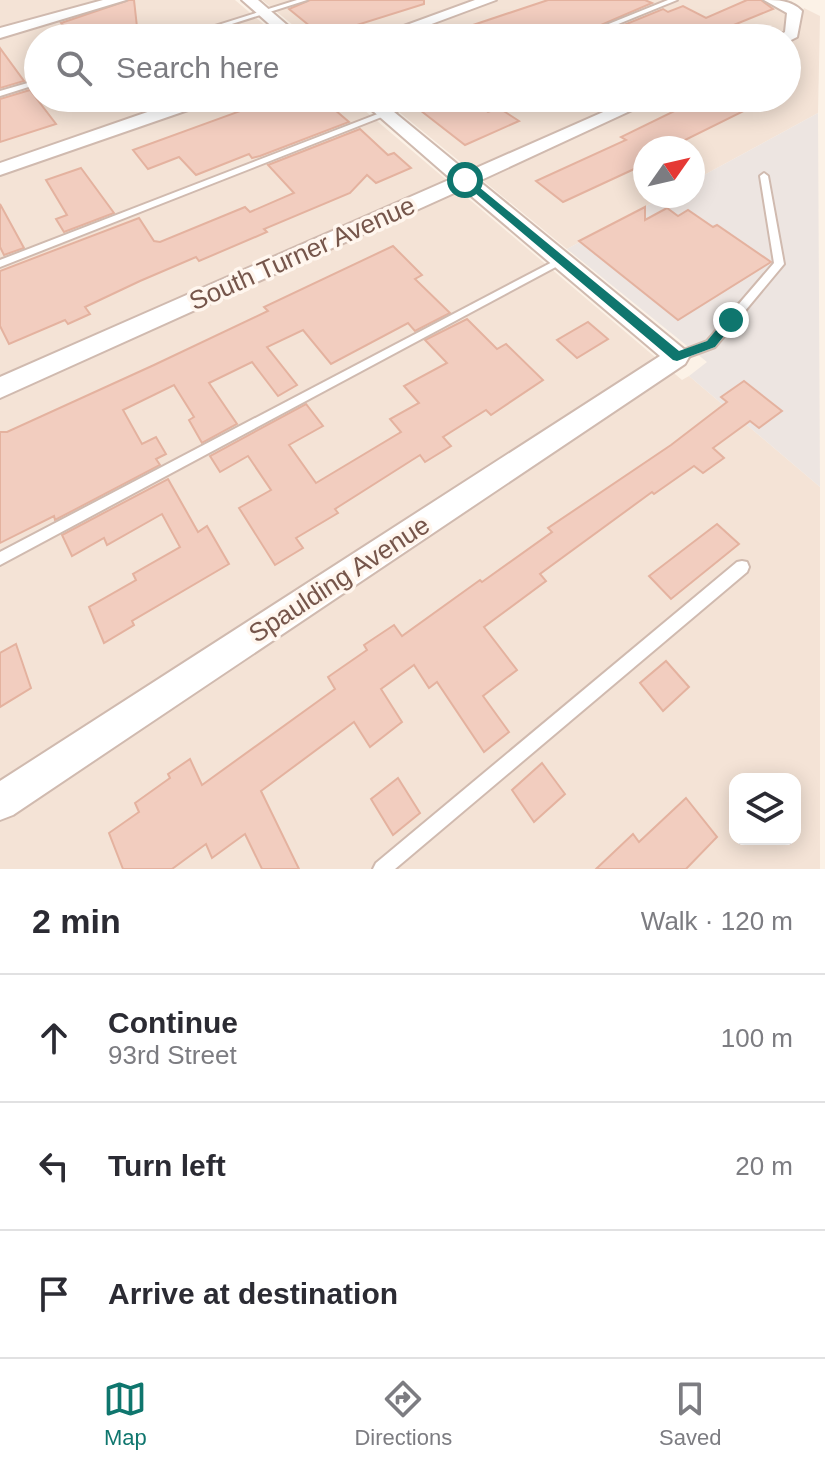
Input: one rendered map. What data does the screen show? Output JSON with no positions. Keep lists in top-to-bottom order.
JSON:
{
  "streets": {
    "street": ["South Turner Avenue", "Spaulding Avenue"]
  },
  "north": "top right",
  "page": {
    "search": "Search here",
    "heading": ["2 min", "Walk · 120 m"],
    "list": [
      ["Continue", "93rd Street", "100 m"],
      ["Turn left", "20 m"],
      "Arrive at destination"
    ],
    "nav": ["Map", "Directions", "Saved"]
  }
}
